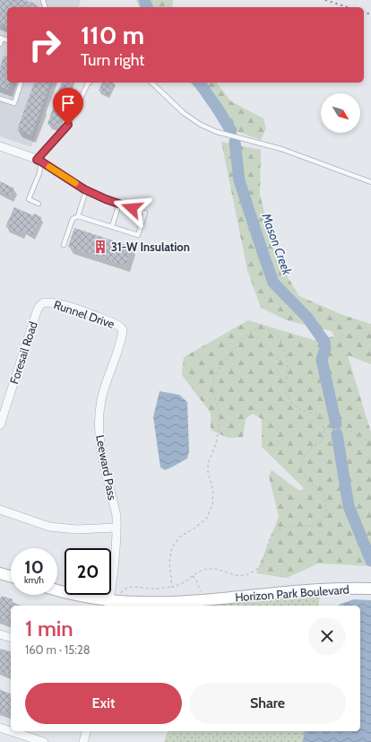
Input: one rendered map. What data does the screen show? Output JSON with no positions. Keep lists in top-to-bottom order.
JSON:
{
  "streets": {
    "street": [
      "Runnel Drive",
      "Foresail Road",
      "Leeward Pass",
      "Horizon Park Boulevard"
    ]
  },
  "crossings": [
    ["Runnel Drive", "Foresail Road"],
    ["Runnel Drive", "Leeward Pass"],
    ["Leeward Pass", "Horizon Park Boulevard"]
  ],
  "water": ["Mason Creek"],
  "places": {
    "building": ["31-W Insulation"]
  },
  "north": "bottom right",
  "page": {
    "turn": ["110 m", "Turn right"],
    "speed": "10 km/h",
    "limit": "20",
    "heading": ["1 min", "160 m · 15:28"],
    "buttons": ["Exit", "Share"]
  }
}
